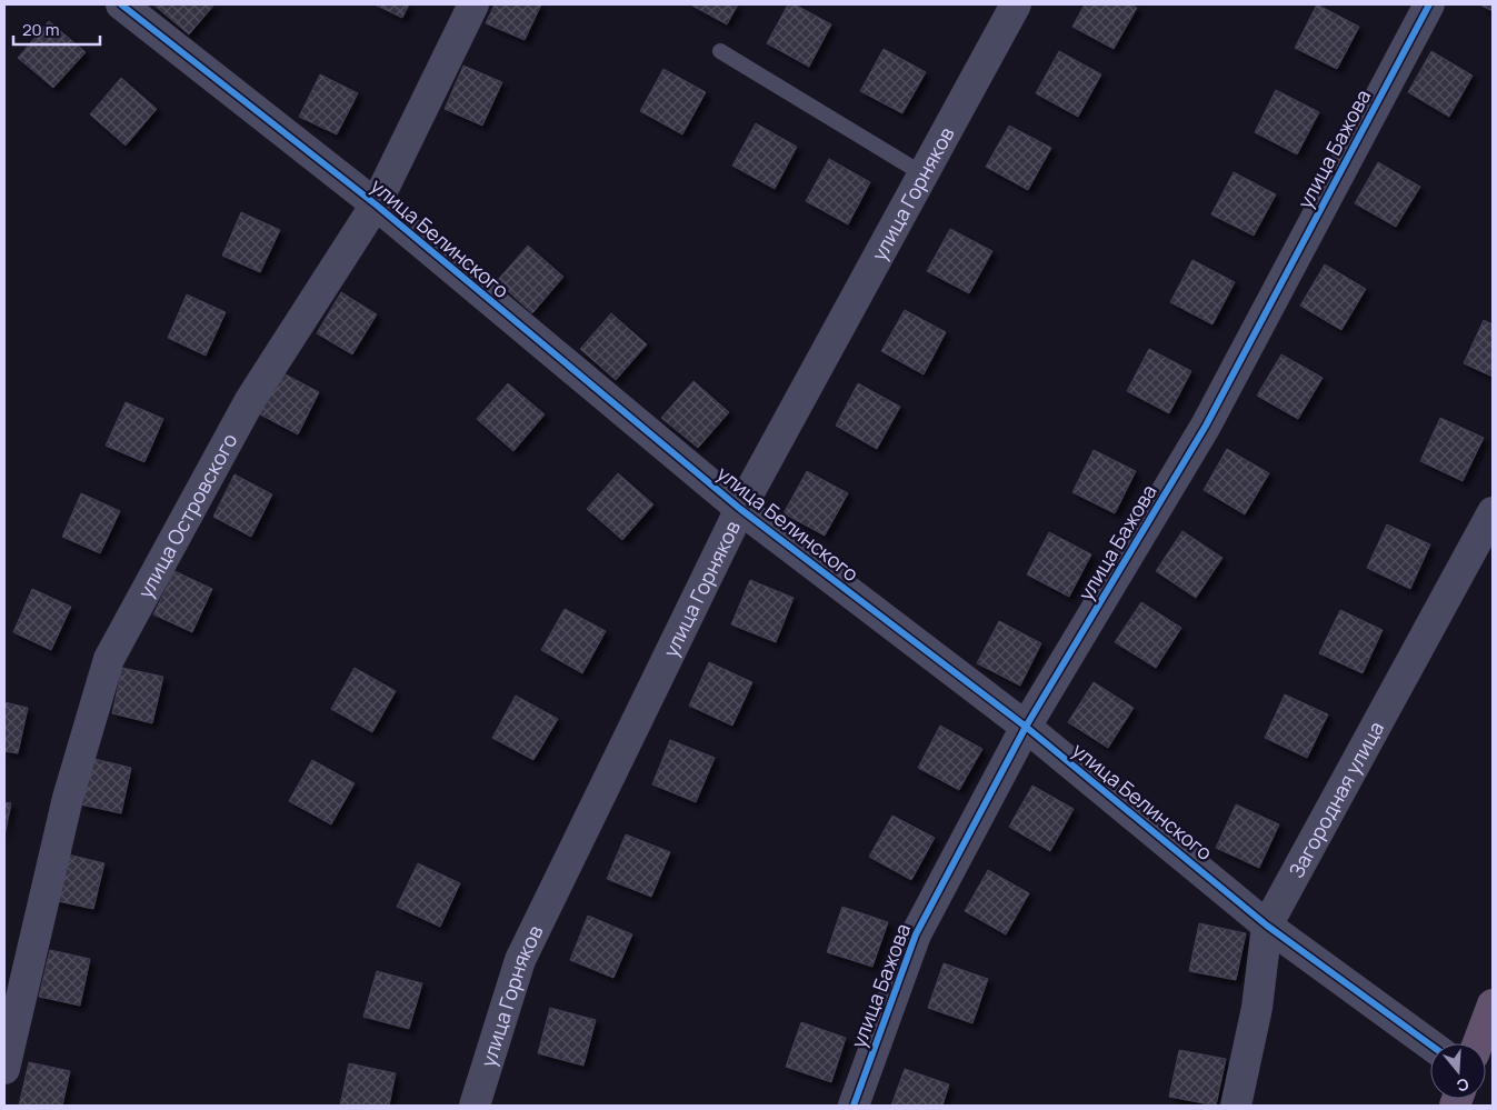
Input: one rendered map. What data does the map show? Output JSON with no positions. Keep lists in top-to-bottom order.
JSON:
{
  "streets": {
    "street": [
      "улица Бажова",
      "улица Горняков",
      "улица Белинского",
      "улица Островского",
      "Загородная улица"
    ]
  },
  "crossings": [
    ["улица Бажова", "улица Белинского"],
    ["улица Горняков", "улица Белинского"],
    ["улица Белинского", "улица Островского"],
    ["улица Белинского", "Загородная улица"]
  ],
  "scale_bar": "20 m",
  "north": "bottom"
}
